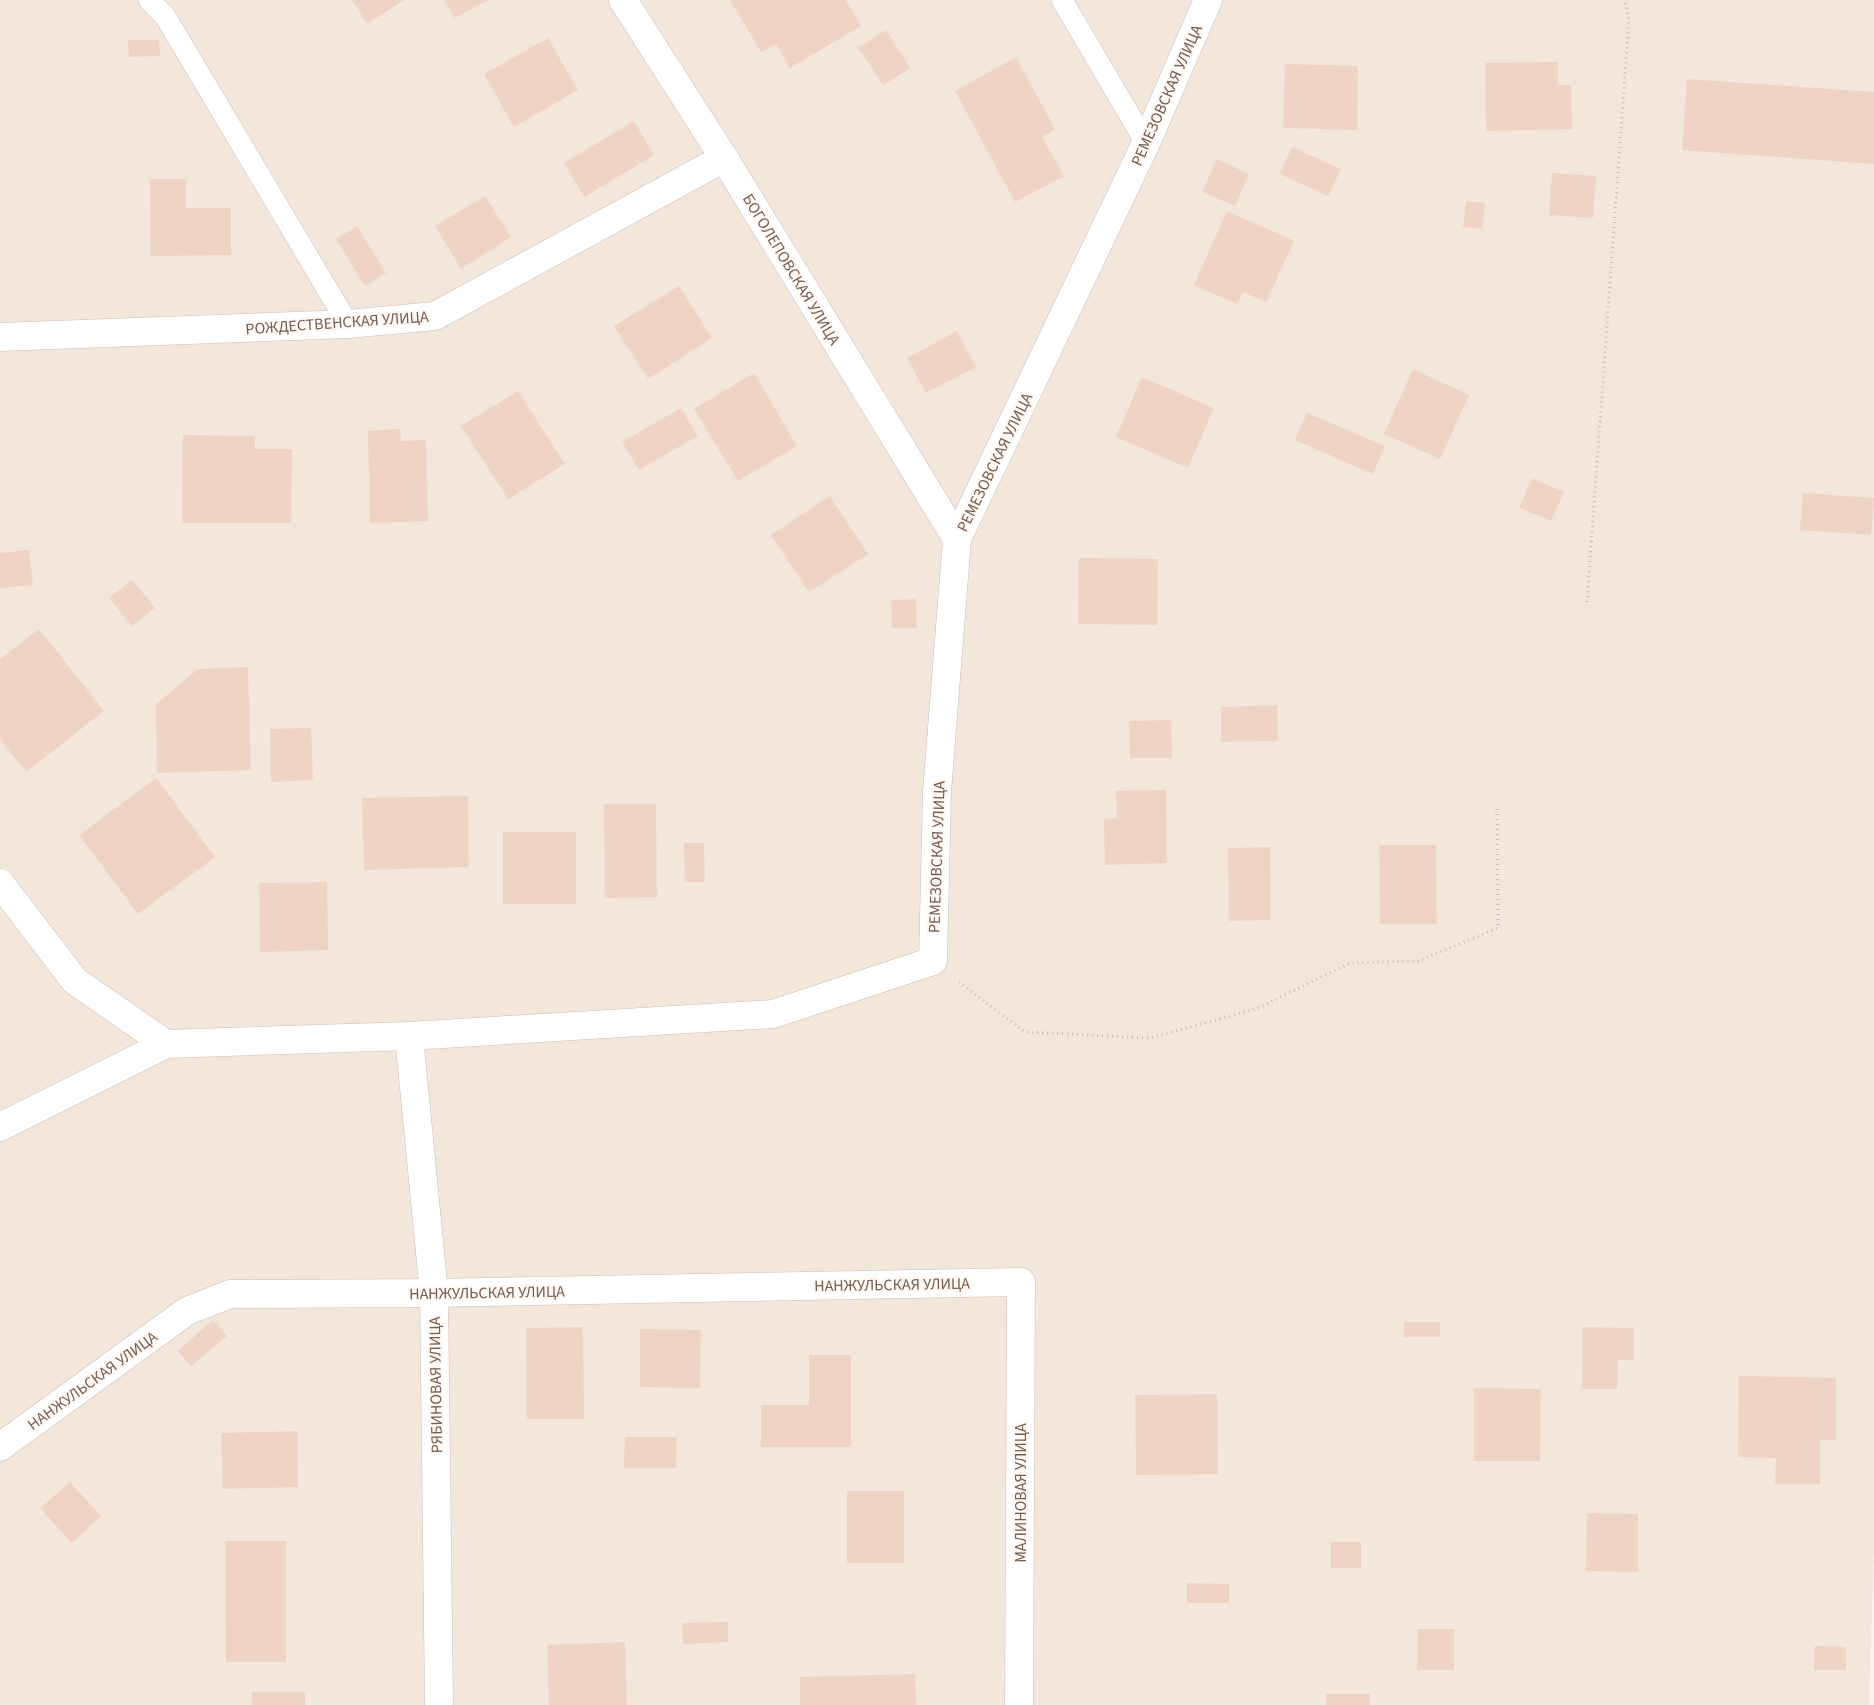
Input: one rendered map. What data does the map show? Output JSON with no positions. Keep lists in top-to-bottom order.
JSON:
{
  "streets": {
    "street": [
      "РЕМЕЗОВСКАЯ УЛИЦА",
      "БОГОЛЕПОВСКАЯ УЛИЦА",
      "РОЖДЕСТВЕНСКАЯ УЛИЦА",
      "НАНЖУЛЬСКАЯ УЛИЦА",
      "РЯБИНОВАЯ УЛИЦА",
      "МАЛИНОВАЯ УЛИЦА"
    ]
  },
  "crossings": [
    ["РЕМЕЗОВСКАЯ УЛИЦА", "БОГОЛЕПОВСКАЯ УЛИЦА"],
    ["БОГОЛЕПОВСКАЯ УЛИЦА", "РОЖДЕСТВЕНСКАЯ УЛИЦА"],
    ["НАНЖУЛЬСКАЯ УЛИЦА", "РЯБИНОВАЯ УЛИЦА"],
    ["НАНЖУЛЬСКАЯ УЛИЦА", "МАЛИНОВАЯ УЛИЦА"]
  ]
}
